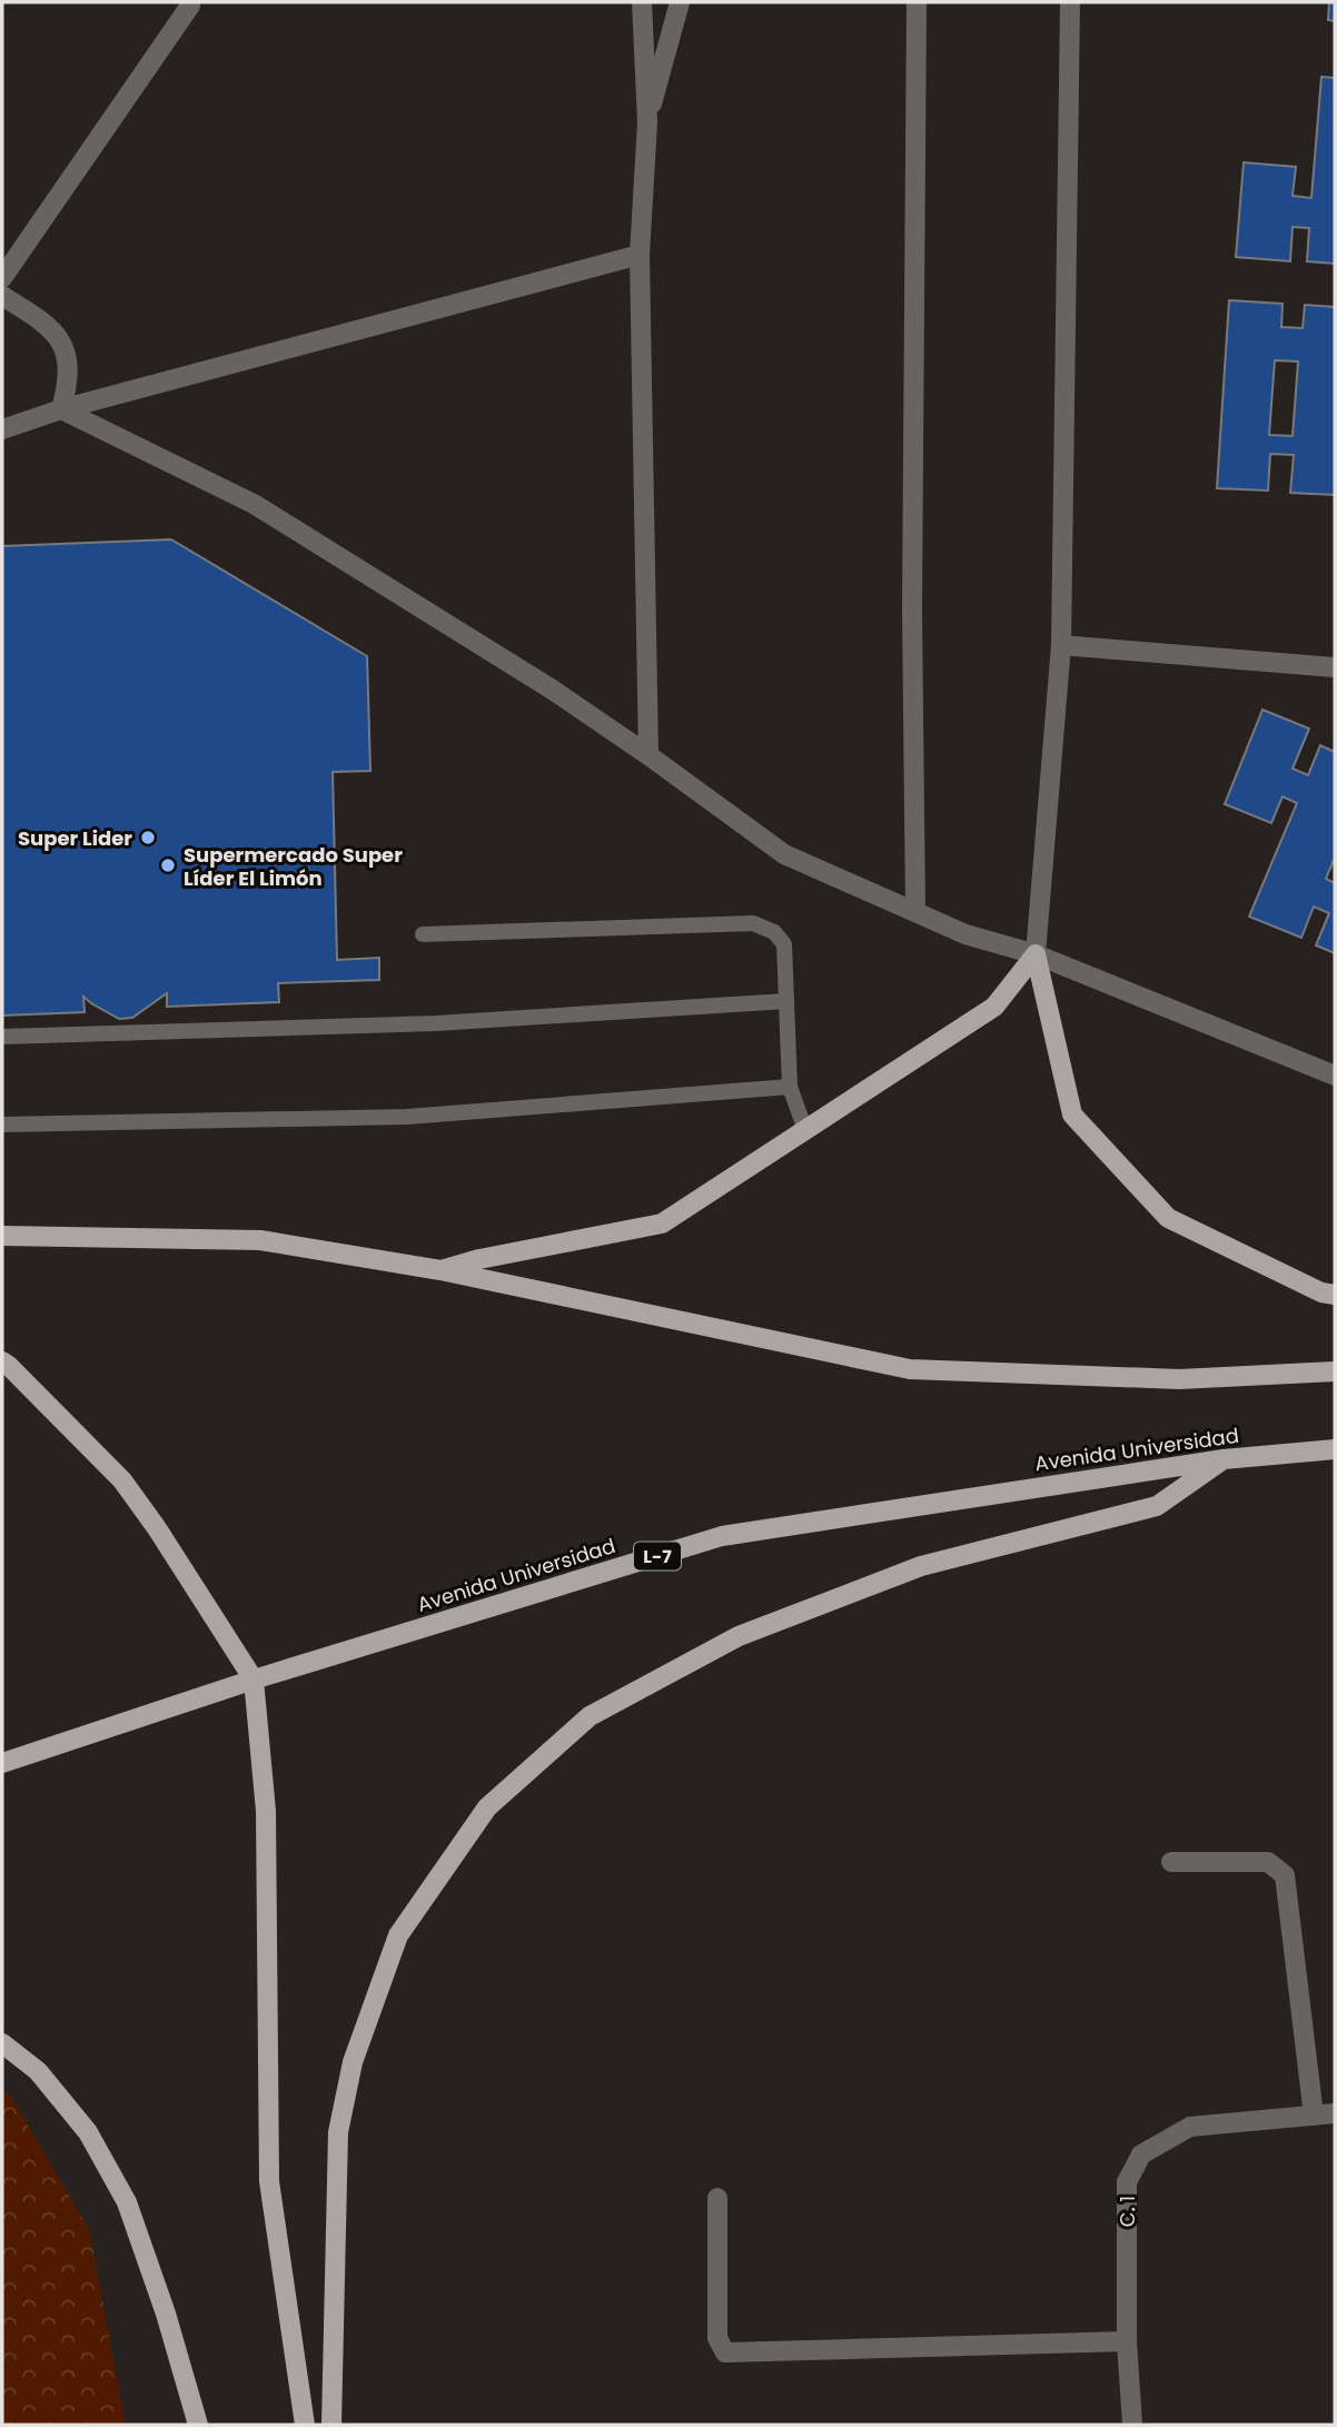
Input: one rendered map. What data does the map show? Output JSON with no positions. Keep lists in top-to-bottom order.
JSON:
{
  "streets": {
    "main road": ["Avenida Universidad", "L-7"],
    "street": ["C. 1"]
  },
  "places": ["Super Lider", "Supermercado Super Líder El Limón"]
}
